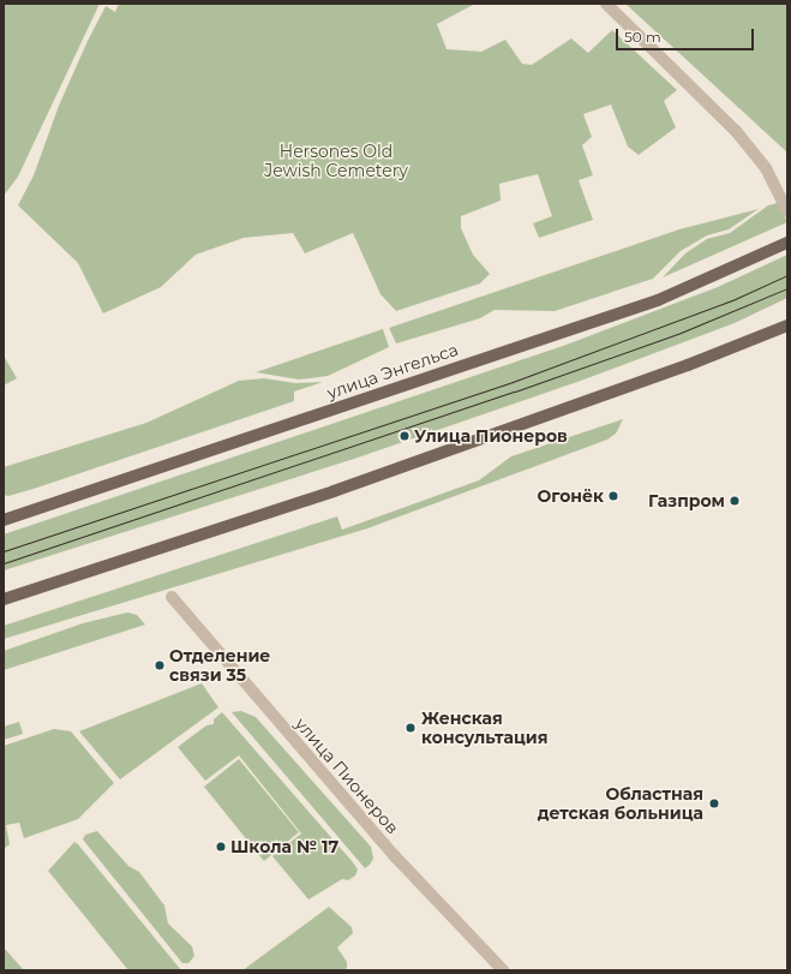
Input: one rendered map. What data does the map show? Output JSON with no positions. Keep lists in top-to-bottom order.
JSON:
{
  "streets": {
    "main road": ["улица Энгельса"],
    "street": ["улица Пионеров"]
  },
  "parks": ["Hersones Old Jewish Cemetery"],
  "places": [
    "Улица Пионеров",
    "Огонёк",
    "Газпром",
    "Отделение связи 35",
    "Женская консультация",
    "Областная детская больница",
    "Школа № 17"
  ],
  "scale_bar": "50 m"
}
